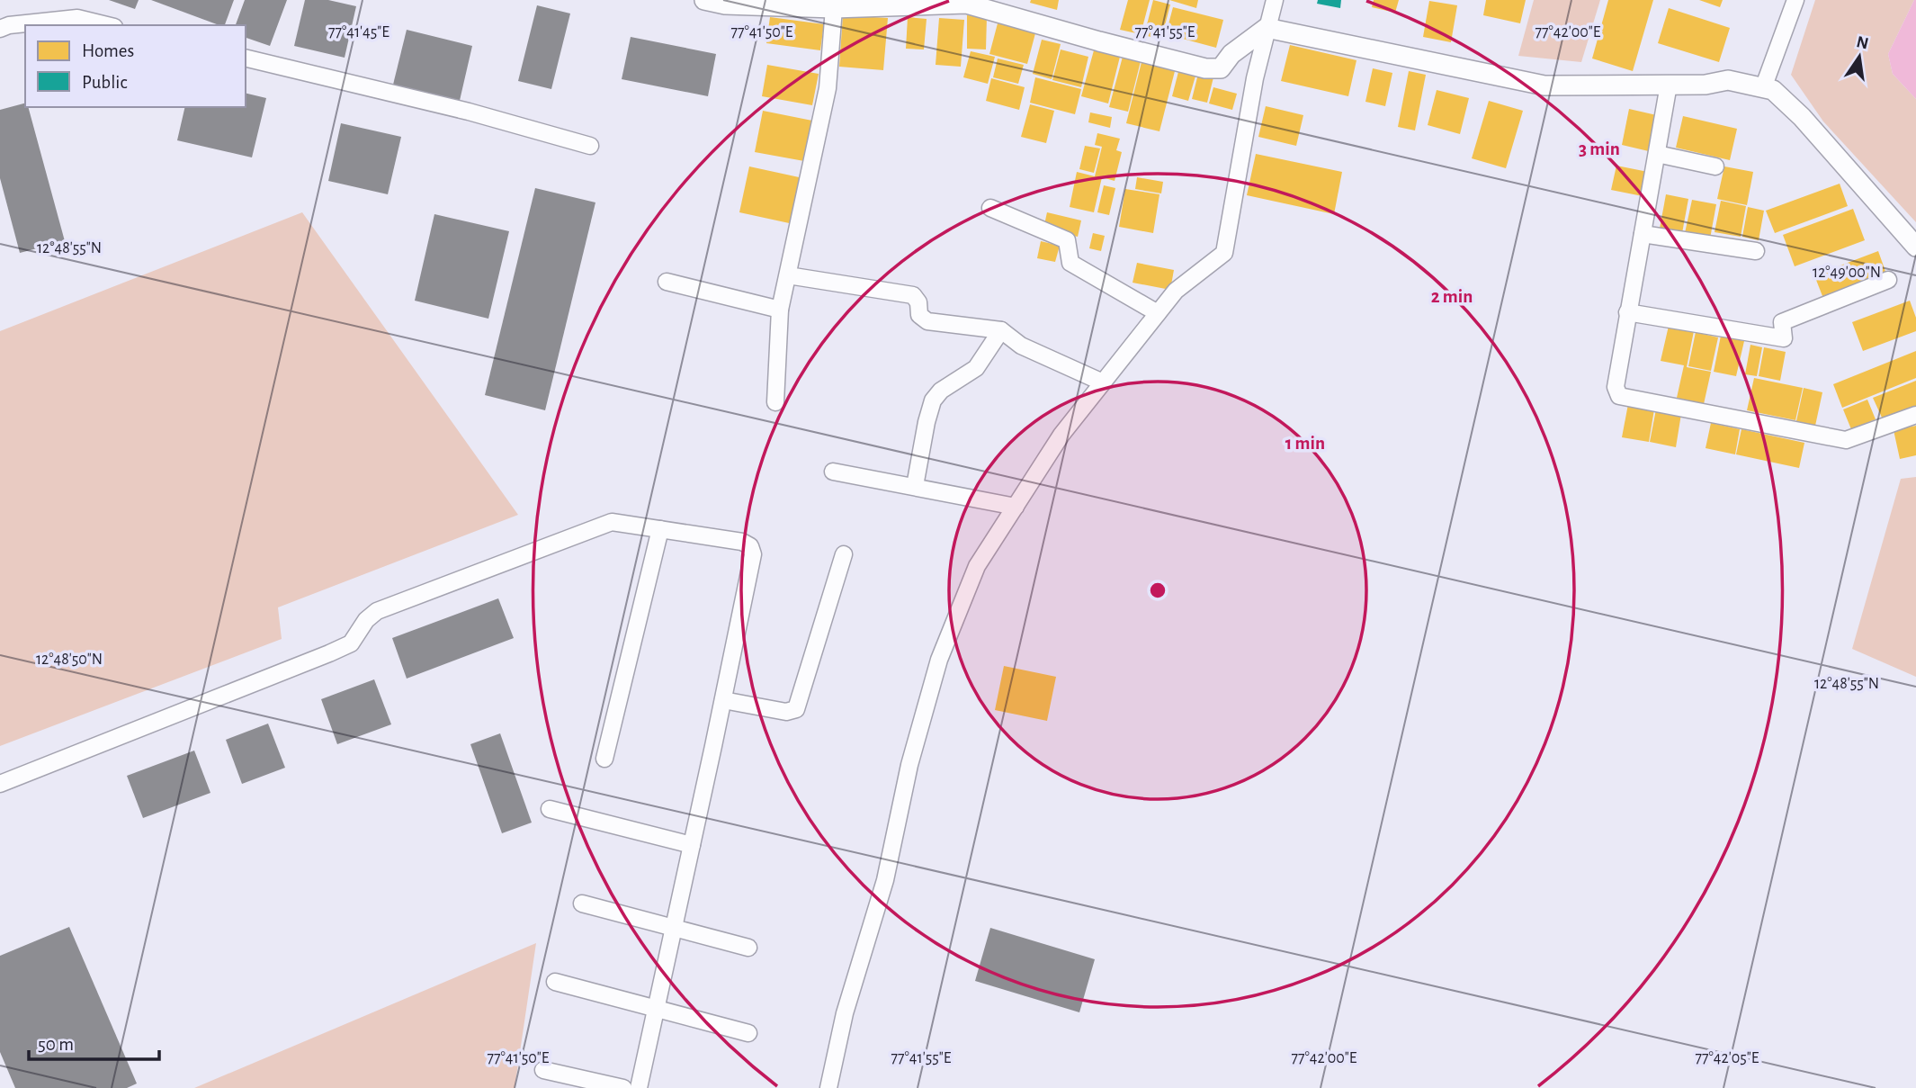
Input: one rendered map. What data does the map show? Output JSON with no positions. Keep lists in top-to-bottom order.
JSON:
{
  "legend": ["Homes", "Public"],
  "scale_bar": "50 m",
  "north": "top",
  "coordinates": [
    "77°41'45\"E",
    "77°41'50\"E",
    "77°41'55\"E",
    "77°42'00\"E",
    "12°48'55\"N",
    "12°49'00\"N",
    "12°48'50\"N",
    "77°42'05\"E"
  ],
  "rings": ["3 min", "2 min", "1 min"]
}
